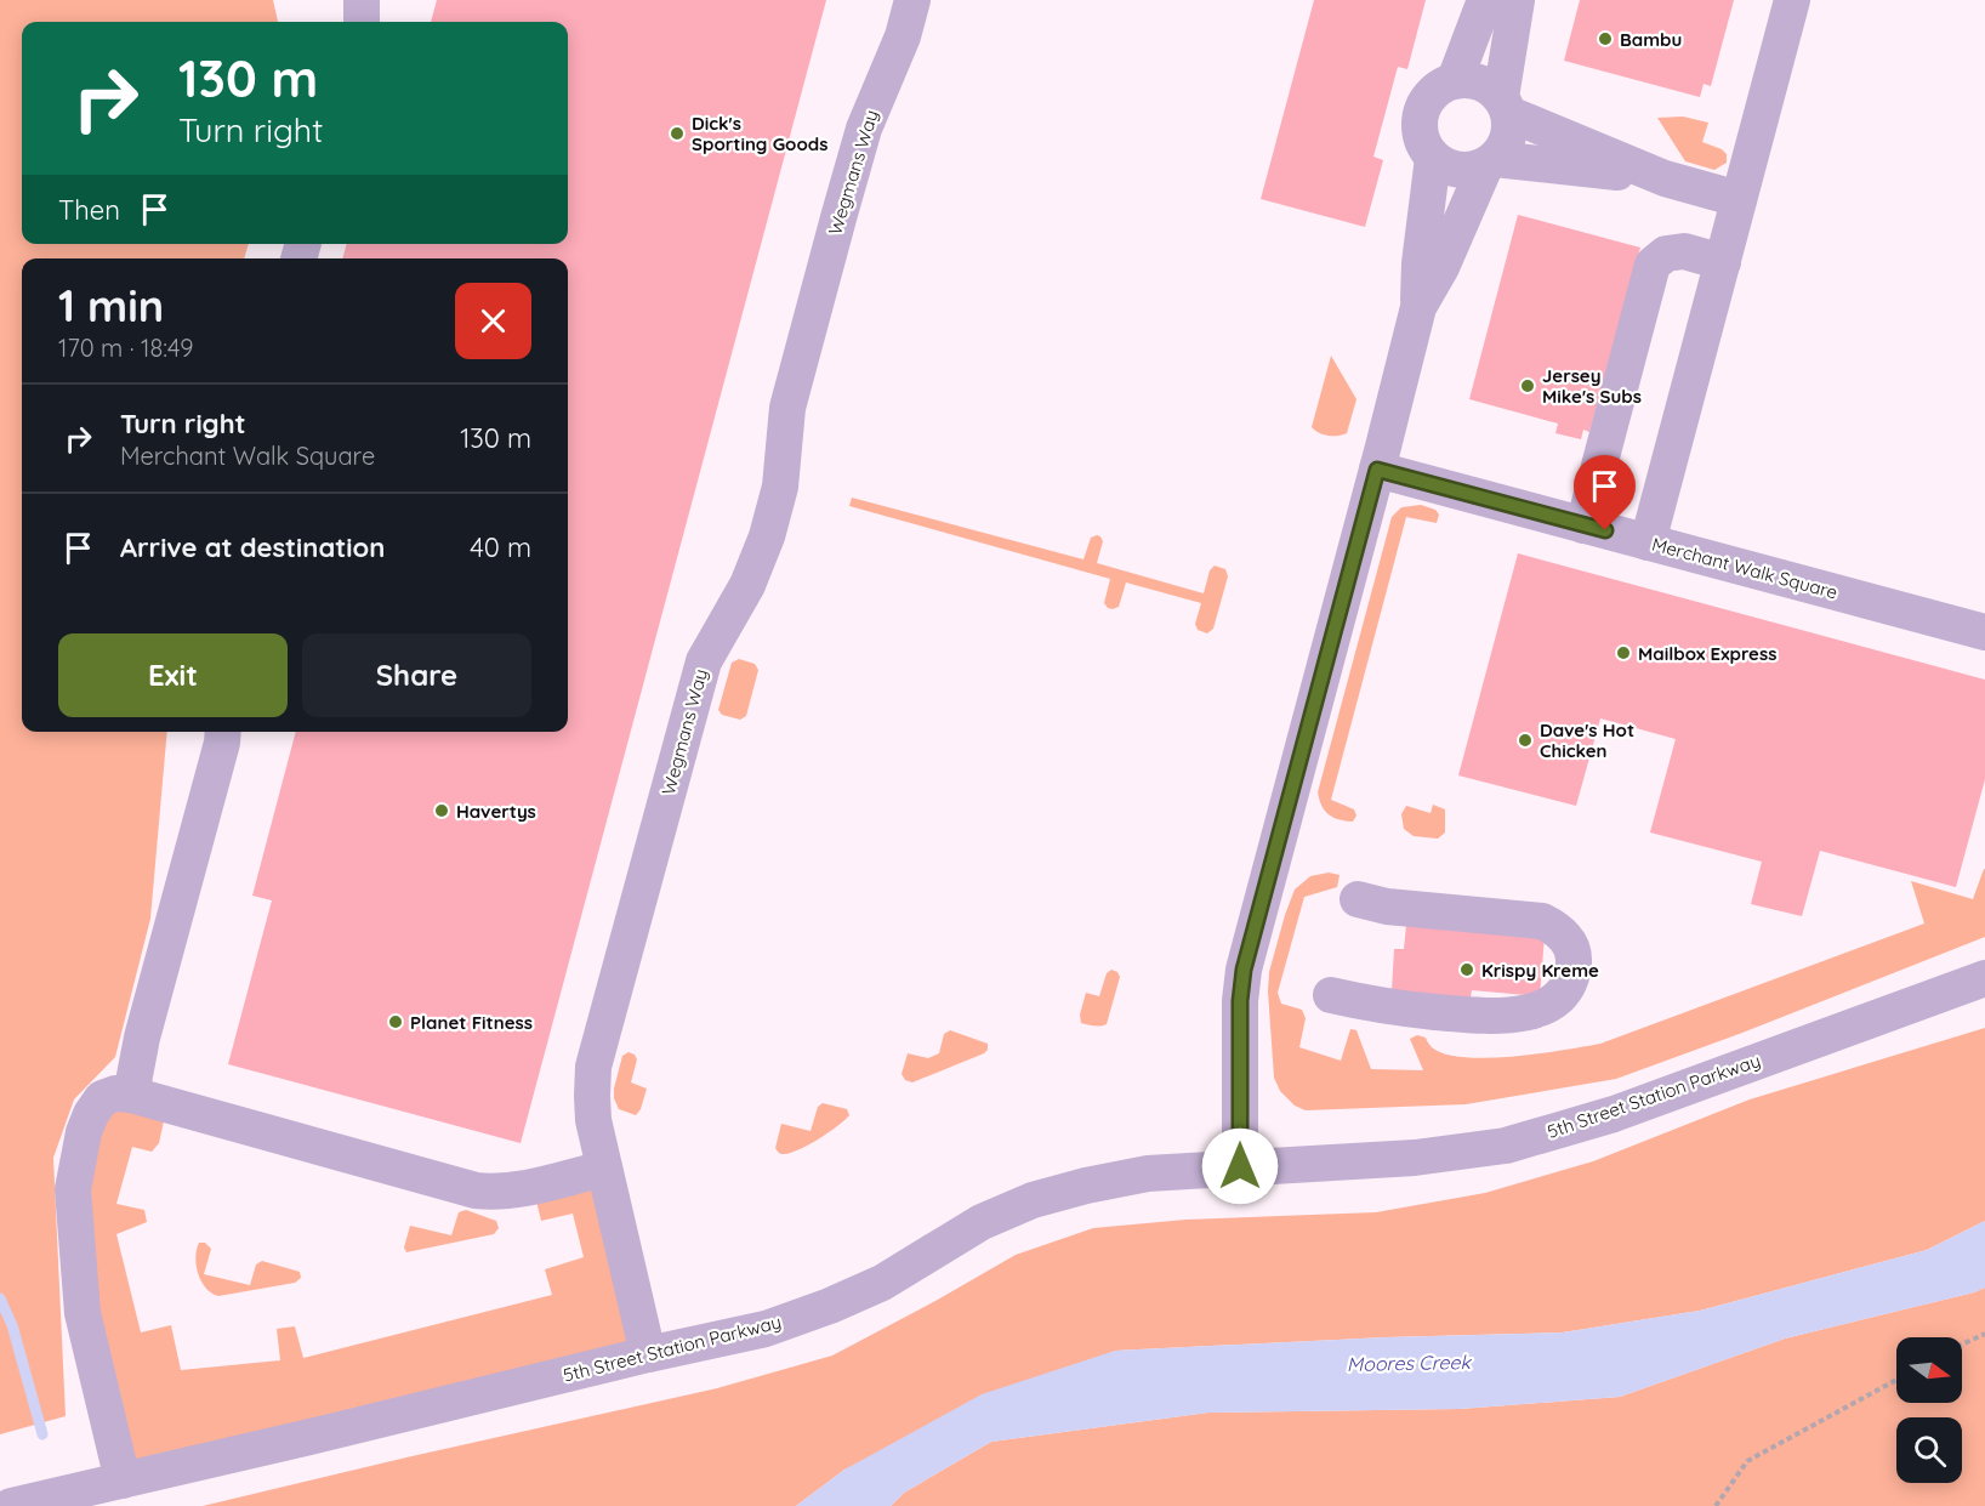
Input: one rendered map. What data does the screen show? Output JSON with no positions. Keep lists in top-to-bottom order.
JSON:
{
  "streets": {
    "street": ["Wegmans Way", "Merchant Walk Square", "5th Street Station Parkway"]
  },
  "crossings": [
    ["Wegmans Way", "5th Street Station Parkway"]
  ],
  "water": ["Moores Creek"],
  "places": [
    "Bambu",
    "Dick's Sporting Goods",
    "Jersey Mike's Subs",
    "Mailbox Express",
    "Dave's Hot Chicken",
    "Havertys",
    "Krispy Kreme",
    "Planet Fitness"
  ],
  "north": "right",
  "page": {
    "turn": ["130 m", "Turn right"],
    "then": "Then",
    "heading": ["1 min", "170 m · 18:49"],
    "list": [
      {
        "name": "Turn right",
        "note": "Merchant Walk Square",
        "value": "130 m"
      },
      {
        "name": "Arrive at destination",
        "value": "40 m"
      }
    ],
    "buttons": ["Exit", "Share"]
  }
}
